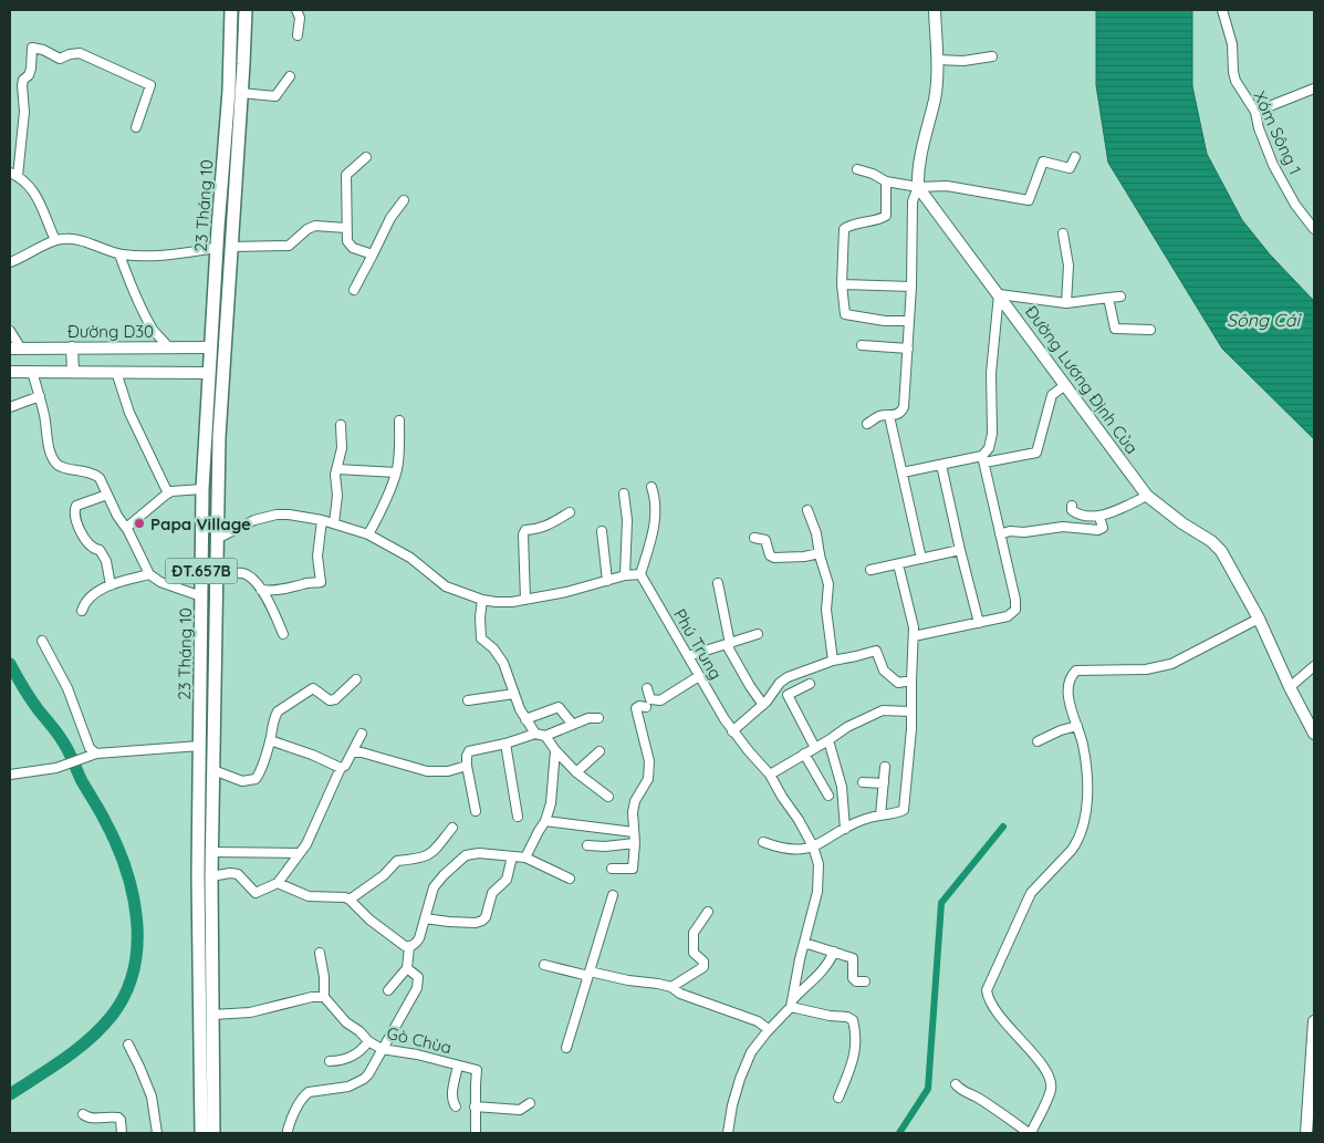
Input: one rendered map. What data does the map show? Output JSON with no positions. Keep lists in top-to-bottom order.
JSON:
{
  "streets": {
    "main road": ["23 Tháng 10", "ĐT.657B"],
    "street": [
      "Xóm Sông 1",
      "Đường D30",
      "Đường Lương Định Của",
      "Phú Trung",
      "Gò Chùa"
    ]
  },
  "crossings": [
    ["23 Tháng 10", "Đường D30"]
  ],
  "water": ["Sông Cái"],
  "places": ["Papa Village"]
}
